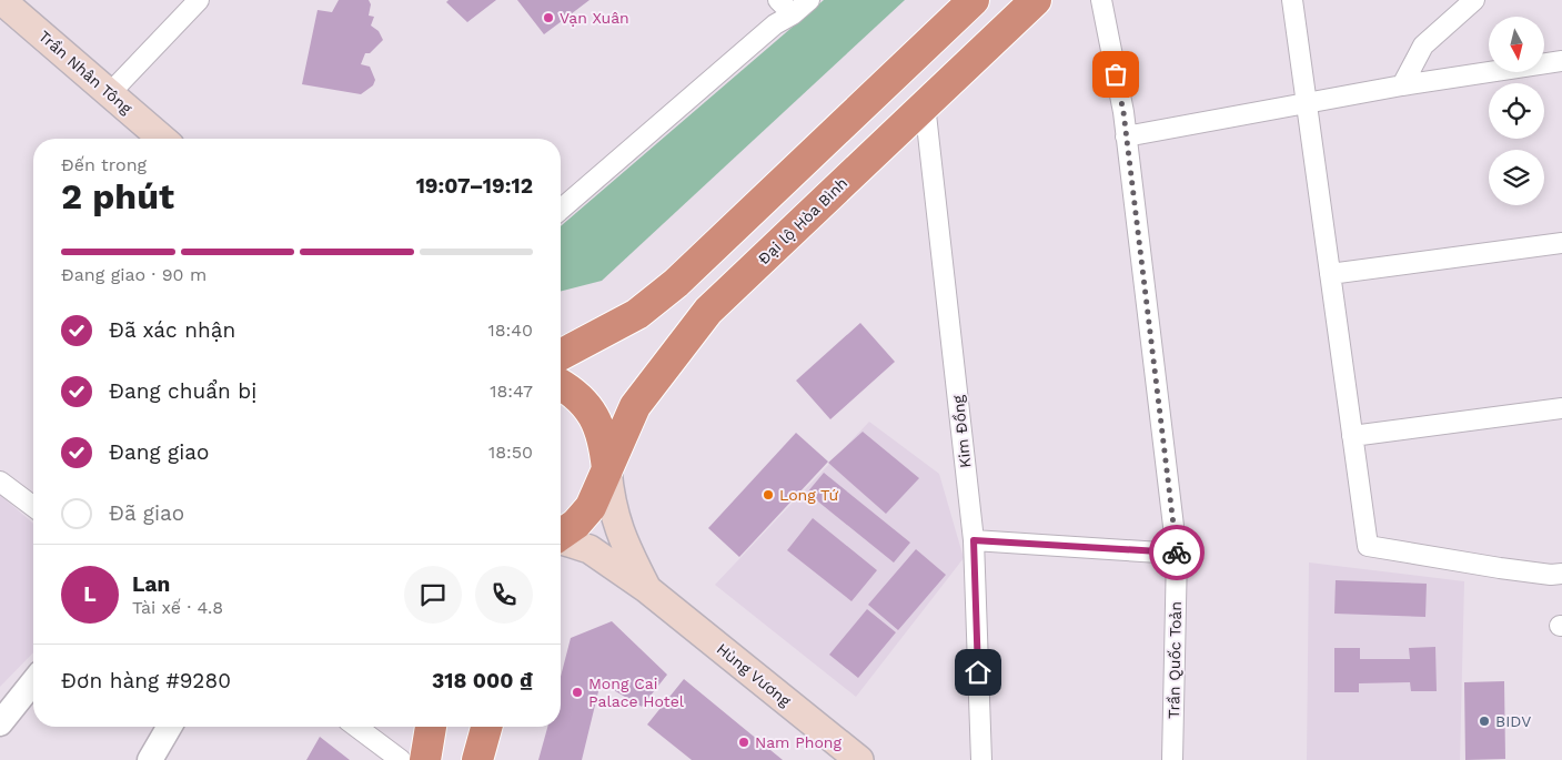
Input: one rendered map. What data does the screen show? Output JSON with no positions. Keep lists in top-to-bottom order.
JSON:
{
  "streets": {
    "highway": ["Đại lộ Hòa Bình"],
    "main road": ["Trần Nhân Tông", "Hùng Vương"],
    "street": ["Kim Đồng", "Trần Quốc Toản"]
  },
  "crossings": [
    ["Đại lộ Hòa Bình", "Kim Đồng"]
  ],
  "places": [
    "Vạn Xuân",
    "Long Tứ",
    "Mong Cai Palace Hotel",
    "BIDV",
    "Nam Phong"
  ],
  "north": "bottom",
  "page": {
    "heading": ["2 phút", "Đến trong", "19:07–19:12"],
    "panel": [
      "Lan",
      "Tài xế · 4.8",
      "Đơn hàng #9280",
      "318 000 ₫"
    ],
    "bar": "Đang giao · 90 m",
    "list": [
      ["Đã xác nhận", "18:40"],
      ["Đang chuẩn bị", "18:47"],
      ["Đang giao", "18:50"],
      "Đã giao"
    ],
    "round": "L"
  }
}
